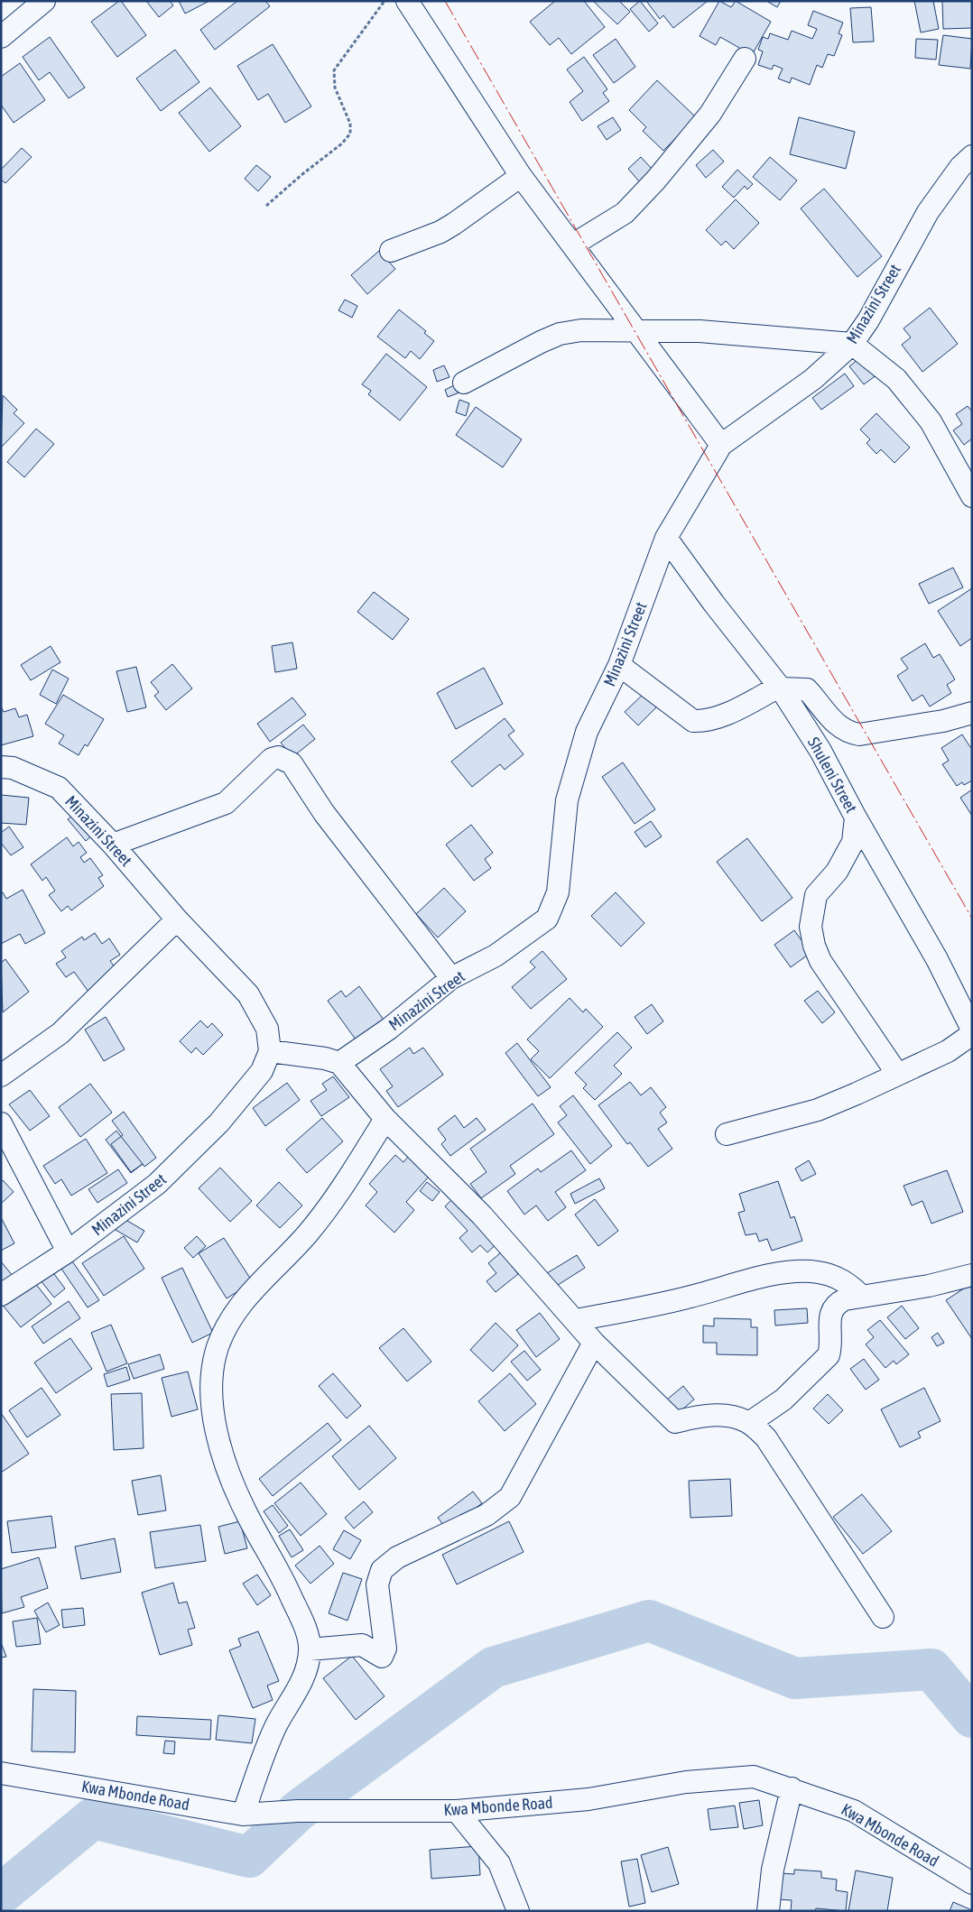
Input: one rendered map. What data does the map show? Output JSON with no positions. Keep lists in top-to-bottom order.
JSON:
{
  "streets": {
    "street": ["Minazini Street", "Shuleni Street", "Kwa Mbonde Road"]
  },
  "crossings": [
    ["Minazini Street", "Shuleni Street"]
  ]
}
